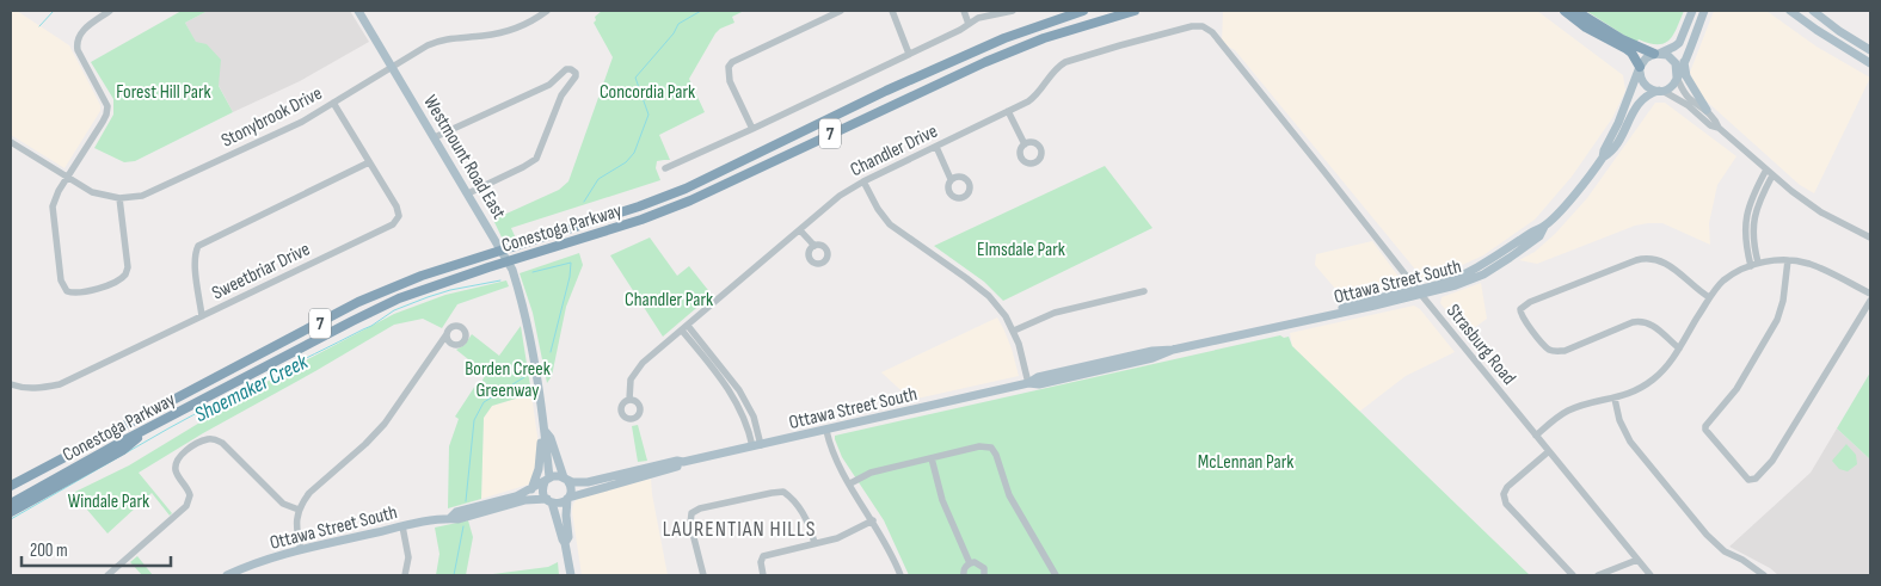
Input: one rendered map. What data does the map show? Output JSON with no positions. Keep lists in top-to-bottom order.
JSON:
{
  "streets": {
    "highway": ["7", "Conestoga Parkway"],
    "main road": ["Westmount Road East", "Ottawa Street South"],
    "street": [
      "Stonybrook Drive",
      "Chandler Drive",
      "Sweetbriar Drive",
      "Strasburg Road"
    ]
  },
  "crossings": [
    ["Stonybrook Drive", "Westmount Road East"],
    ["Stonybrook Drive", "Sweetbriar Drive"],
    ["Chandler Drive", "Strasburg Road"],
    ["Ottawa Street South", "Strasburg Road"]
  ],
  "districts": ["LAURENTIAN HILLS"],
  "water": ["Shoemaker Creek"],
  "parks": [
    "Forest Hill Park",
    "Concordia Park",
    "Elmsdale Park",
    "Chandler Park",
    "Borden Creek Greenway",
    "McLennan Park",
    "Windale Park"
  ],
  "scale_bar": "200 m"
}
